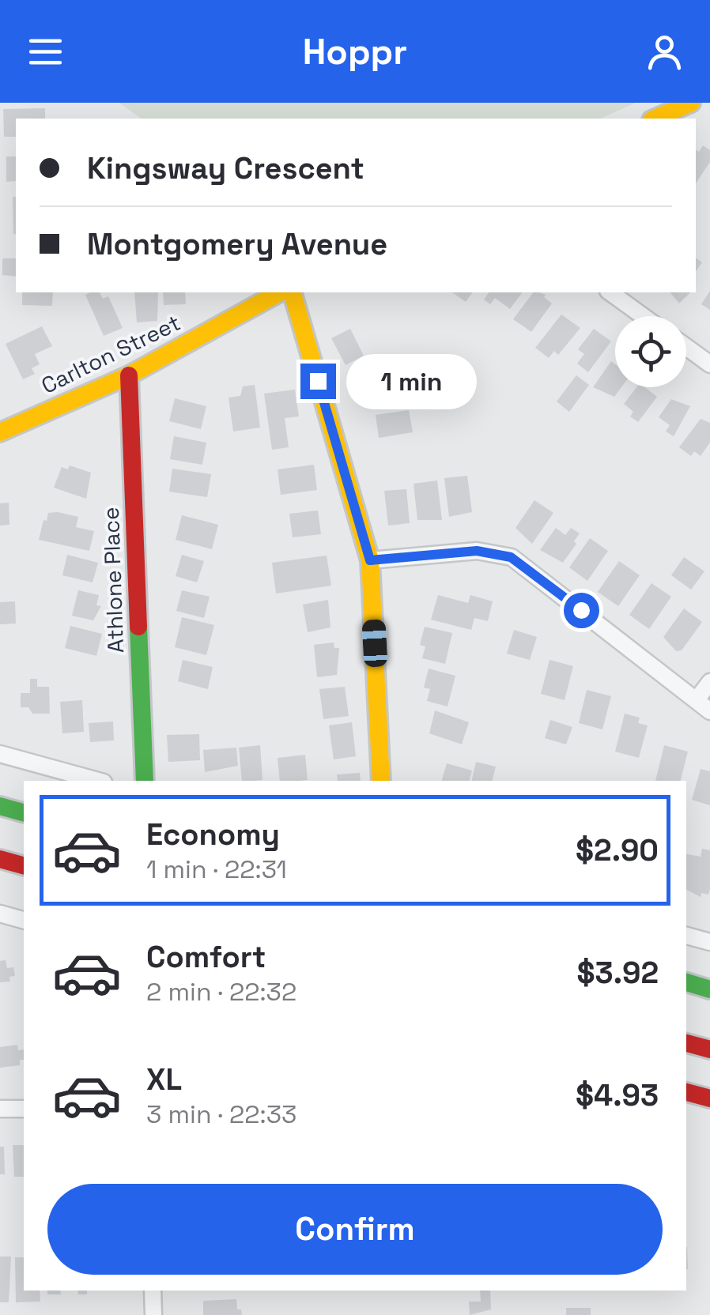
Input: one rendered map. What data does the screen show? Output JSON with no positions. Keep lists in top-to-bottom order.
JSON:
{
  "streets": {
    "main road": ["Carlton Street", "Athlone Place"]
  },
  "crossings": [
    ["Carlton Street", "Athlone Place"]
  ],
  "page": {
    "header": "Hoppr",
    "banner": ["Kingsway Crescent", "Montgomery Avenue"],
    "bubble": "1 min",
    "list": [
      {
        "name": "Economy",
        "note": "1 min · 22:31",
        "value": "$2.90"
      },
      {
        "name": "Comfort",
        "note": "2 min · 22:32",
        "value": "$3.92"
      },
      {
        "name": "XL",
        "note": "3 min · 22:33",
        "value": "$4.93"
      }
    ],
    "buttons": "Confirm"
  }
}
